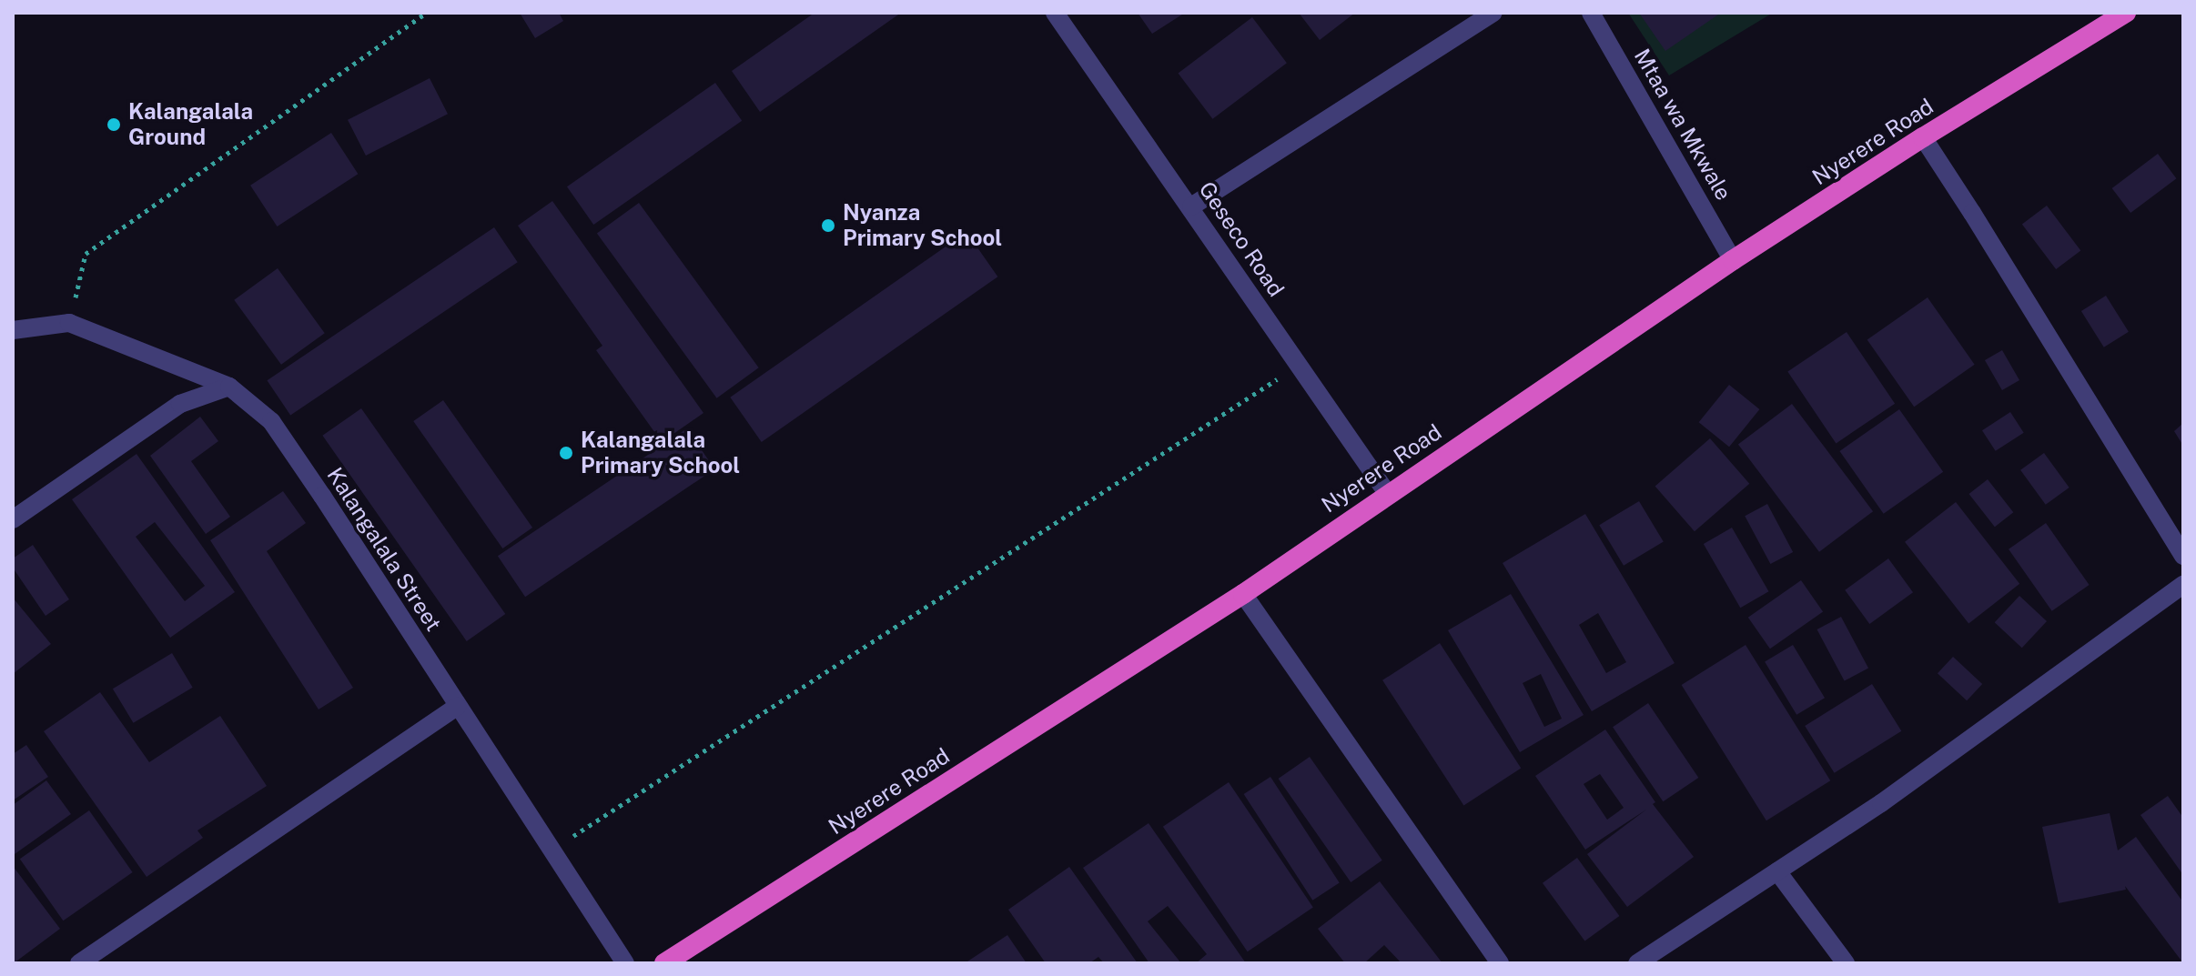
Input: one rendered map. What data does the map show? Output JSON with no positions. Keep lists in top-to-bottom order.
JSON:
{
  "streets": {
    "highway": ["Nyerere Road"],
    "street": ["Mtaa wa Mkwale", "Geseco Road", "Kalangalala Street"]
  },
  "crossings": [
    ["Mtaa wa Mkwale", "Nyerere Road"],
    ["Nyerere Road", "Geseco Road"]
  ],
  "places": ["Kalangalala Ground", "Nyanza Primary School", "Kalangalala Primary School"]
}
